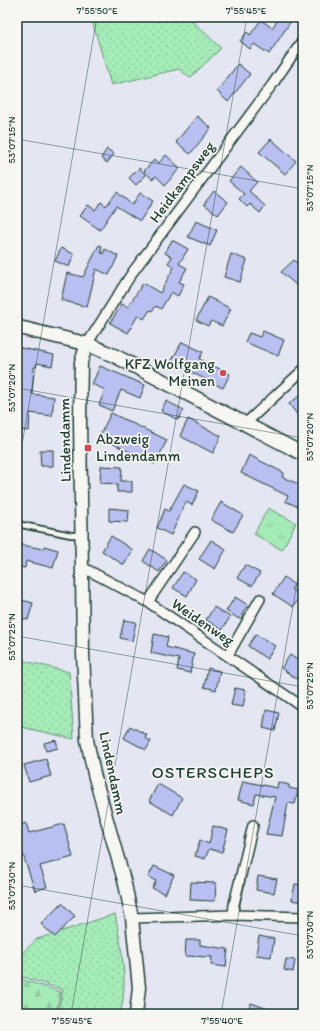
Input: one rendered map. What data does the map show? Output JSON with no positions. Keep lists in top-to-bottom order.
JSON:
{
  "streets": {
    "street": ["Heidkampsweg", "Lindendamm", "Weidenweg"]
  },
  "crossings": [
    ["Heidkampsweg", "Lindendamm"],
    ["Lindendamm", "Weidenweg"]
  ],
  "districts": ["OSTERSCHEPS"],
  "places": {
    "other": ["KFZ Wolfgang Meinen"],
    "transit": ["Abzweig Lindendamm"]
  },
  "coordinates": [
    "7°55'50\"E",
    "7°55'45\"E",
    "53°07'15\"N",
    "53°07'20\"N",
    "53°07'25\"N",
    "53°07'30\"N",
    "7°55'40\"E"
  ]
}
